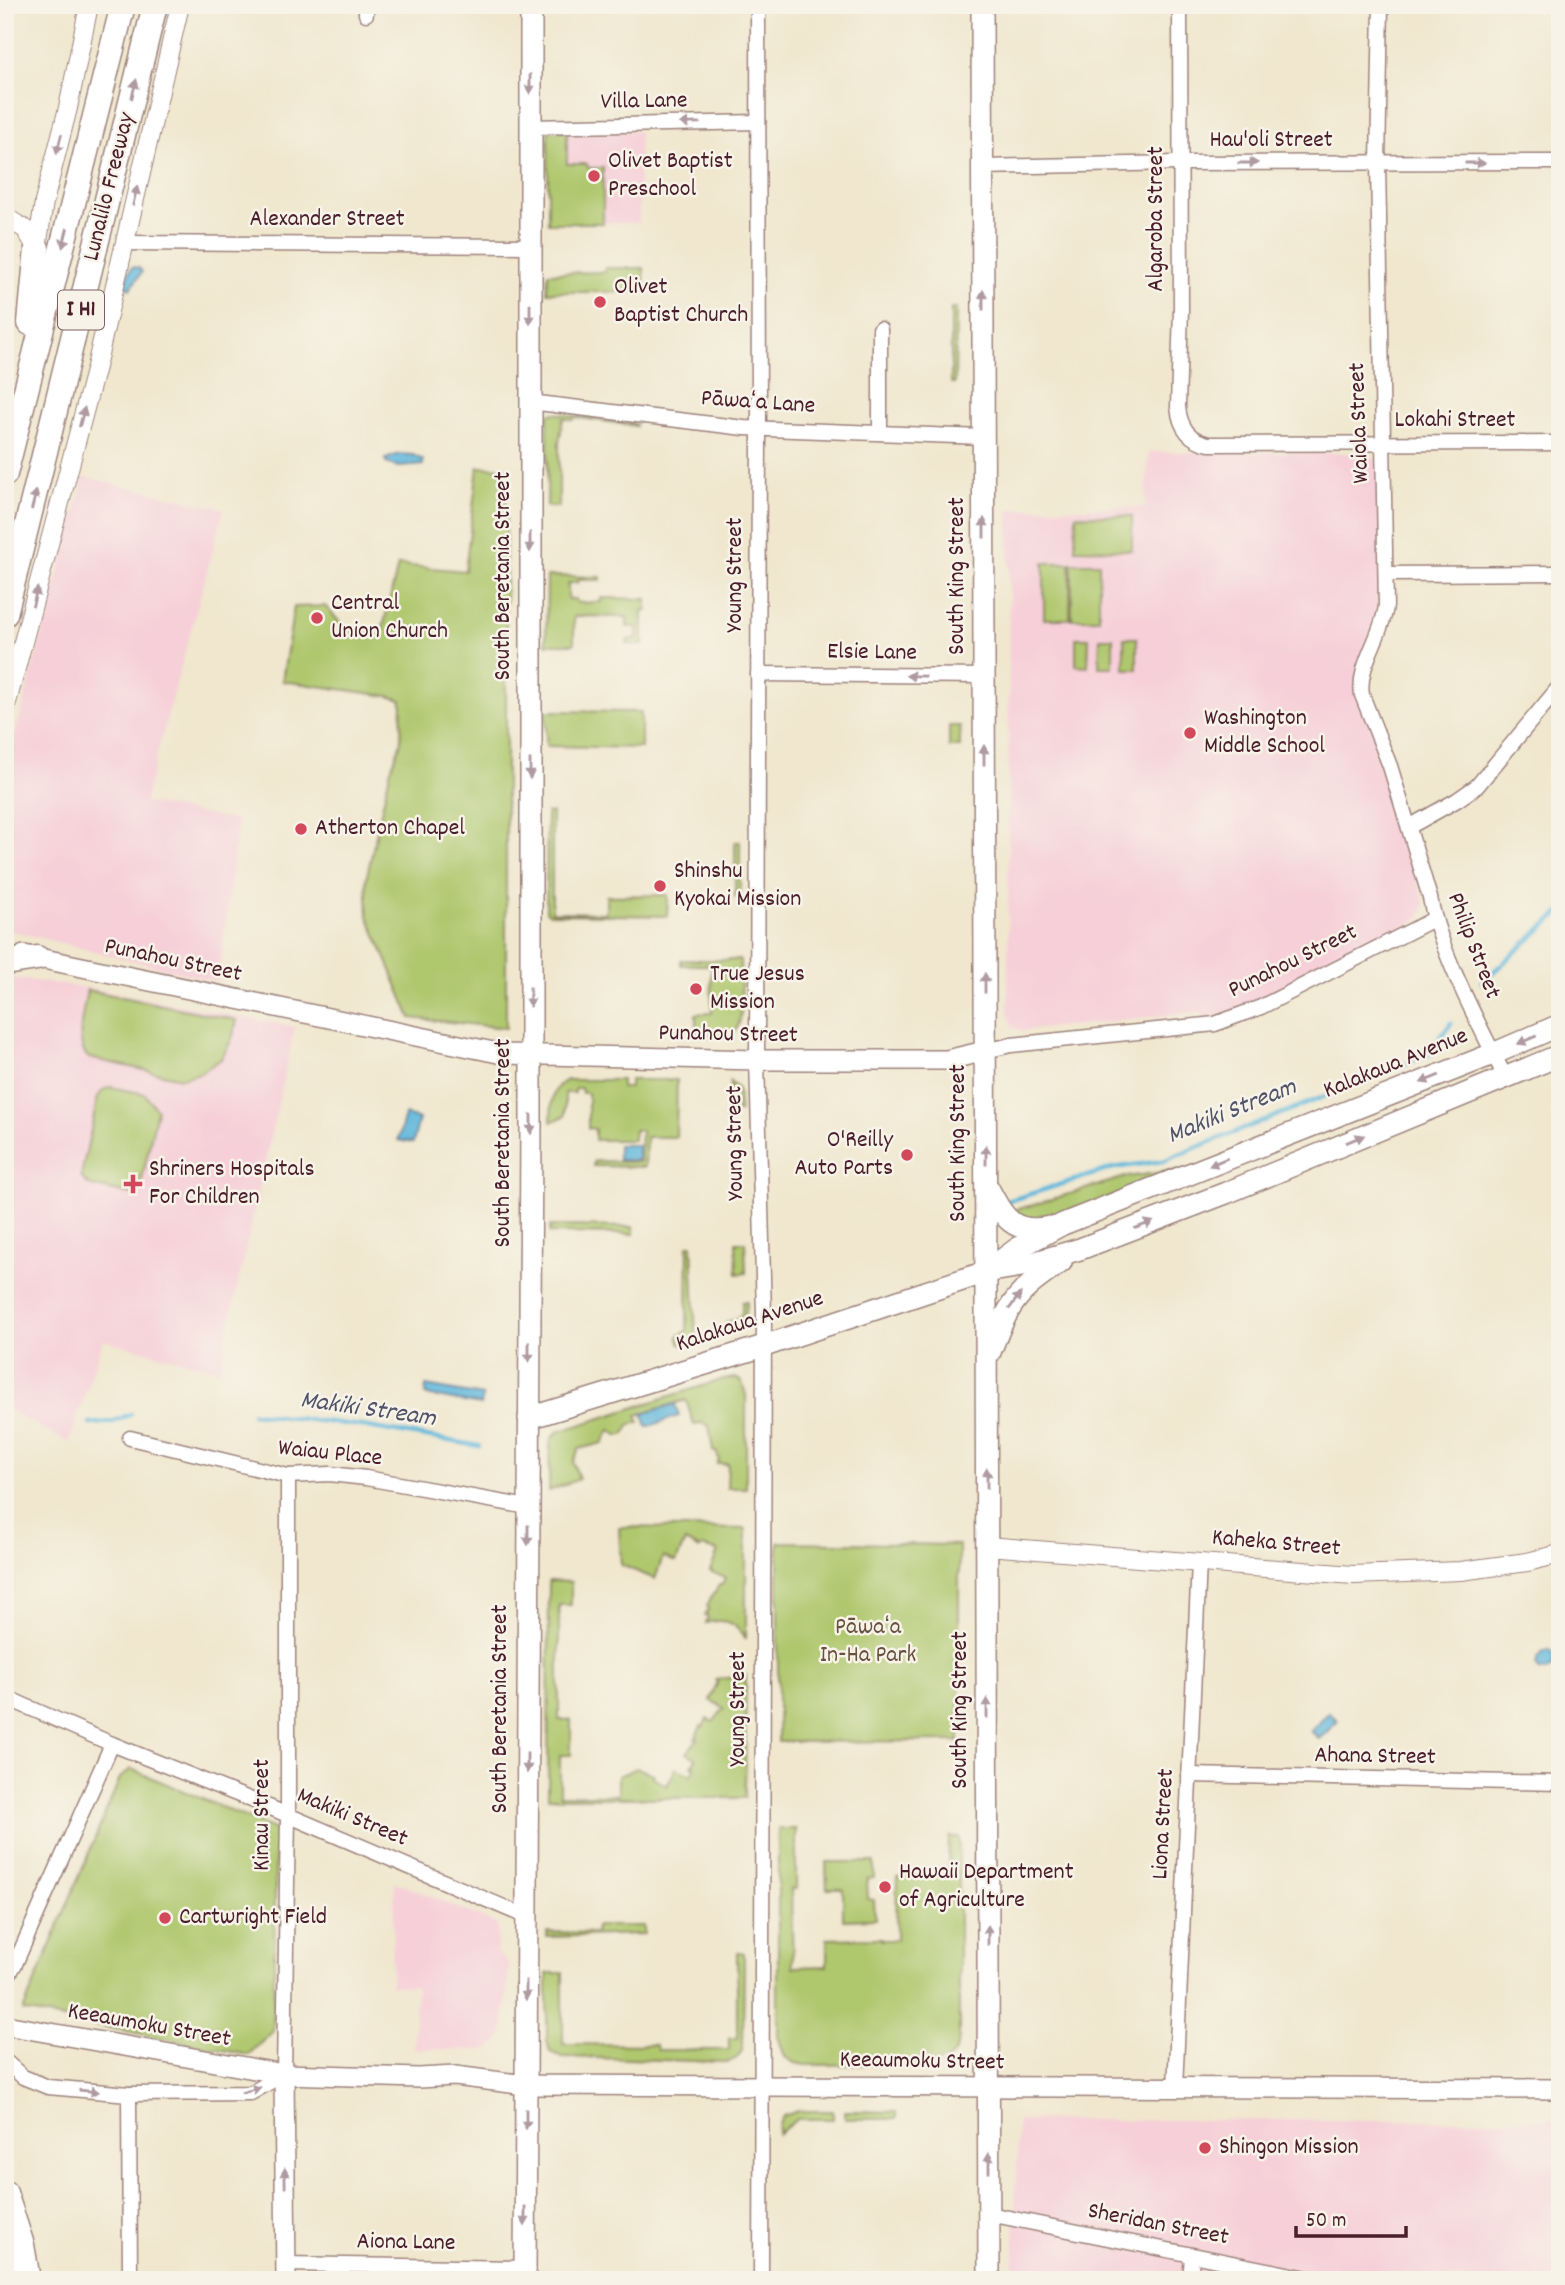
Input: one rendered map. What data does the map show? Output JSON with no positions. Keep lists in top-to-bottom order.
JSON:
{
  "streets": {
    "highway": ["Lunalilo Freeway", "I H1"],
    "main road": [
      "South Beretania Street",
      "South King Street",
      "Punahou Street",
      "Kalakaua Avenue",
      "Kinau Street",
      "Keeaumoku Street"
    ],
    "street": [
      "Villa Lane",
      "Hau'oli Street",
      "Algaroba Street",
      "Alexander Street",
      "Pāwaʻa Lane",
      "Lokahi Street",
      "Waiola Street",
      "Young Street",
      "Elsie Lane",
      "Philip Street",
      "Waiau Place",
      "Kaheka Street",
      "Ahana Street",
      "Makiki Street",
      "Liona Street",
      "Sheridan Street",
      "Aiona Lane"
    ]
  },
  "crossings": [
    ["Villa Lane", "Young Street"],
    ["Villa Lane", "South Beretania Street"],
    ["Hau'oli Street", "Algaroba Street"],
    ["Hau'oli Street", "Waiola Street"],
    ["Hau'oli Street", "South King Street"],
    ["Algaroba Street", "Lokahi Street"],
    ["Alexander Street", "South Beretania Street"],
    ["Pāwaʻa Lane", "Young Street"],
    ["Pāwaʻa Lane", "South Beretania Street"],
    ["Pāwaʻa Lane", "South King Street"],
    ["Lokahi Street", "Waiola Street"],
    ["Waiola Street", "Philip Street"],
    ["Young Street", "Elsie Lane"],
    ["Young Street", "Punahou Street"],
    ["Young Street", "Kalakaua Avenue"],
    ["Young Street", "Keeaumoku Street"],
    ["South Beretania Street", "Punahou Street"],
    ["South Beretania Street", "Kalakaua Avenue"],
    ["South Beretania Street", "Waiau Place"],
    ["South Beretania Street", "Makiki Street"],
    ["South Beretania Street", "Keeaumoku Street"],
    ["South Beretania Street", "Aiona Lane"],
    ["South King Street", "Elsie Lane"],
    ["South King Street", "Punahou Street"],
    ["South King Street", "Kalakaua Avenue"],
    ["South King Street", "Kaheka Street"],
    ["South King Street", "Keeaumoku Street"],
    ["South King Street", "Sheridan Street"],
    ["Philip Street", "Punahou Street"],
    ["Philip Street", "Kalakaua Avenue"],
    ["Waiau Place", "Kinau Street"],
    ["Kaheka Street", "Liona Street"],
    ["Ahana Street", "Liona Street"],
    ["Kinau Street", "Makiki Street"],
    ["Kinau Street", "Keeaumoku Street"],
    ["Kinau Street", "Aiona Lane"],
    ["Liona Street", "Keeaumoku Street"]
  ],
  "one_way": [
    "Villa Lane",
    "Hau'oli Street",
    "South Beretania Street",
    "South King Street",
    "Elsie Lane"
  ],
  "water": ["Makiki Stream"],
  "parks": ["Pāwaʻa In-Ha Park"],
  "places": {
    "other": [
      "Olivet Baptist Preschool",
      "Olivet Baptist Church",
      "Central Union Church",
      "Washington Middle School",
      "Atherton Chapel",
      "Shinshu Kyokai Mission",
      "True Jesus Mission",
      "O'Reilly Auto Parts",
      "Hawaii Department of Agriculture",
      "Cartwright Field",
      "Shingon Mission"
    ],
    "health": ["Shriners Hospitals For Children"]
  },
  "scale_bar": "50 m"
}
